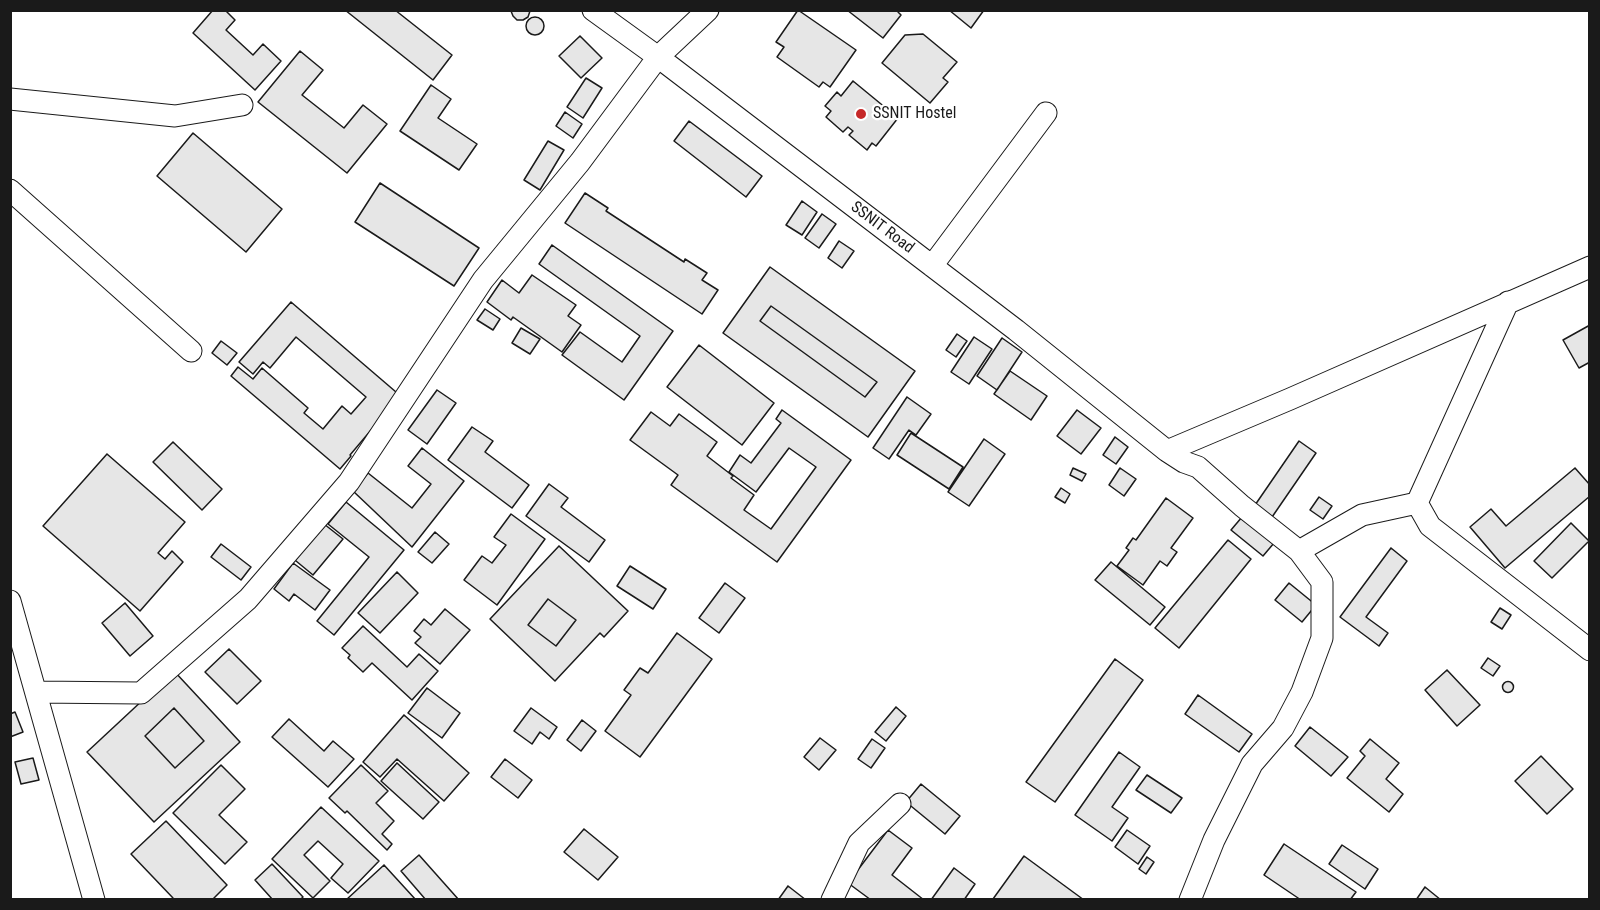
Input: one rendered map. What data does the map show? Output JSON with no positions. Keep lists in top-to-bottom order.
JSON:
{
  "streets": {
    "street": ["SSNIT Road"]
  },
  "places": ["SSNIT Hostel"]
}
